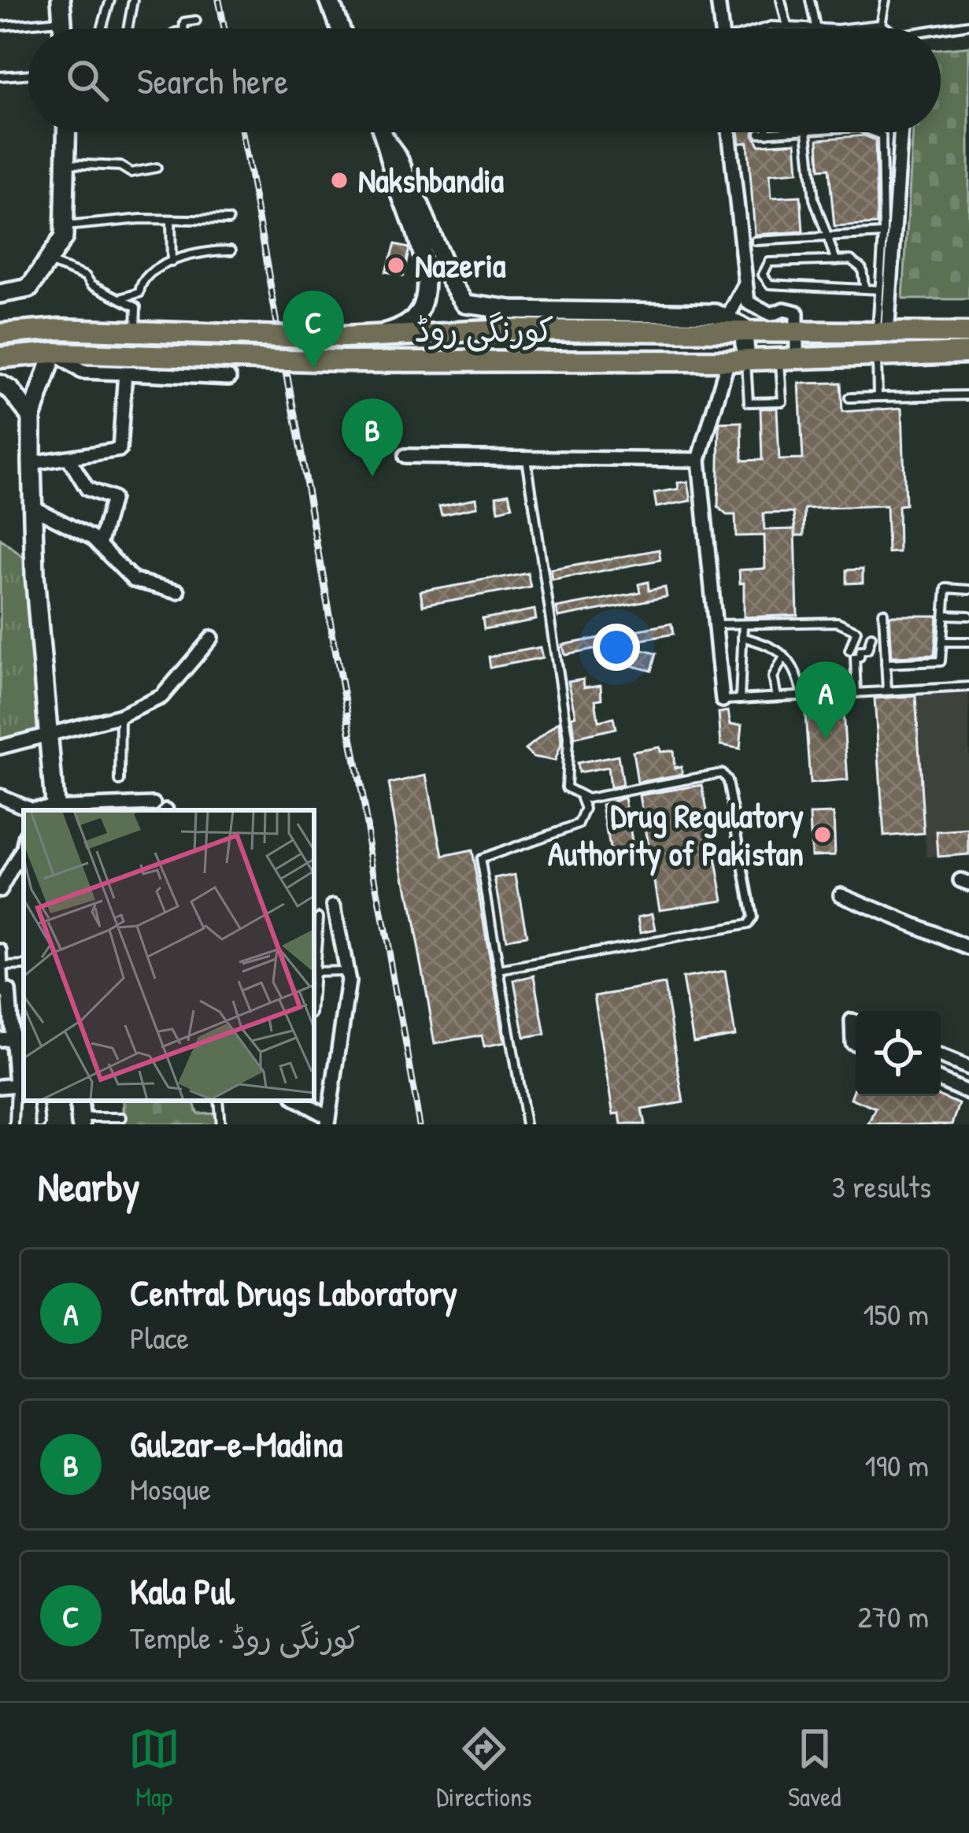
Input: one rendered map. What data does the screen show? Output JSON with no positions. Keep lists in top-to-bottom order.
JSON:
{
  "streets": {
    "main road": ["کورنگی روڈ"]
  },
  "places": ["Nakshbandia", "Nazeria", "Drug Regulatory Authority of Pakistan"],
  "page": {
    "search": "Search here",
    "pins": ["C", "B", "A"],
    "heading": ["Nearby", "3 results"],
    "list": [
      {
        "mark": "A",
        "name": "Central Drugs Laboratory",
        "note": "Place",
        "value": "150 m"
      },
      {
        "mark": "B",
        "name": "Gulzar-e-Madina",
        "note": "Mosque",
        "value": "190 m"
      },
      {
        "mark": "C",
        "name": "Kala Pul",
        "note": "Temple · کورنگی روڈ",
        "value": "270 m"
      }
    ],
    "nav": ["Map", "Directions", "Saved"]
  }
}
